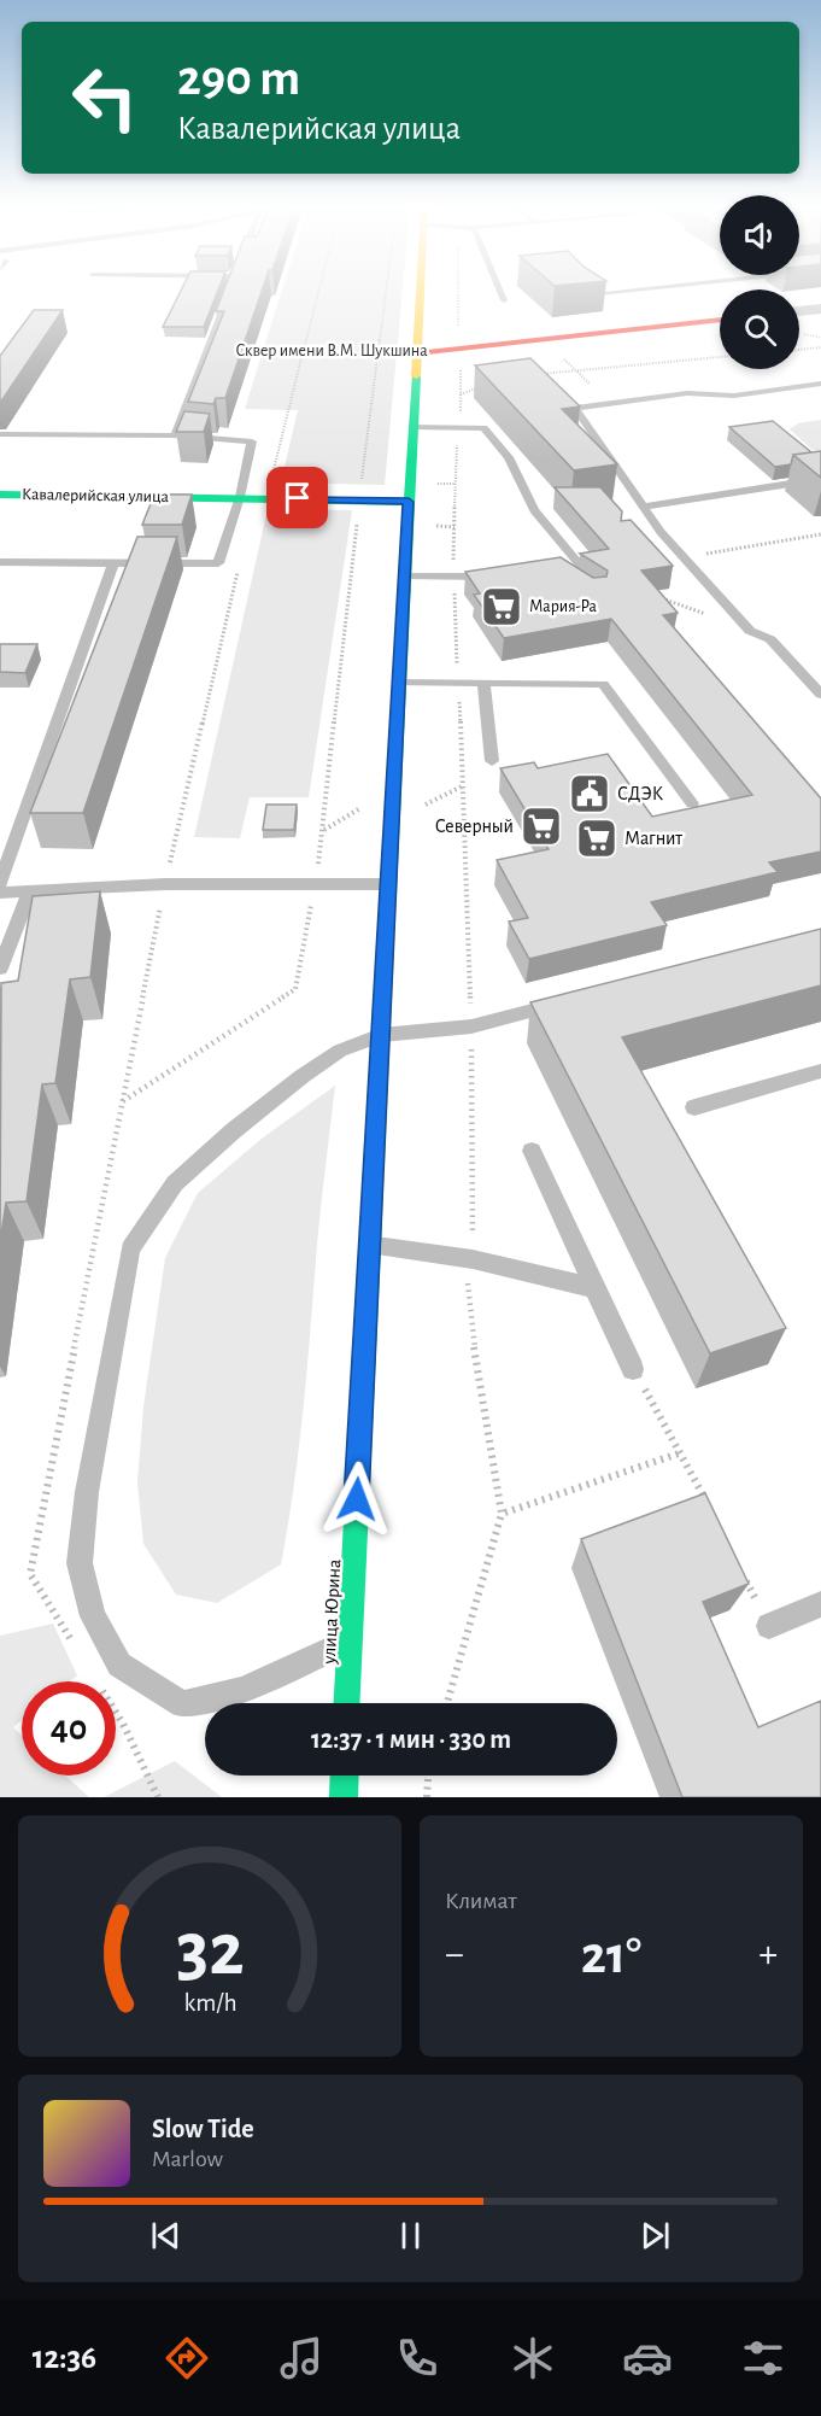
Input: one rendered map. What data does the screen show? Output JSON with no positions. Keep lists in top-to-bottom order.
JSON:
{
  "streets": {
    "street": ["Кавалерийская улица", "улица Юрина"]
  },
  "crossings": [
    ["Кавалерийская улица", "улица Юрина"]
  ],
  "parks": ["Сквер имени В.М. Шукшина"],
  "places": {
    "supermarket": ["Мария-Ра", "Северный", "Магнит"],
    "public building": ["СДЭК"]
  },
  "page": {
    "turn": ["290 m", "Кавалерийская улица"],
    "limit": "40",
    "trip": "12:37 · 1 мин · 330 m",
    "tile": "Климат",
    "heat": ["−", "21°", "+"],
    "song": ["Slow Tide", "Marlow"],
    "tabs": "12:36",
    "gauge": ["32", "km/h"]
  }
}
